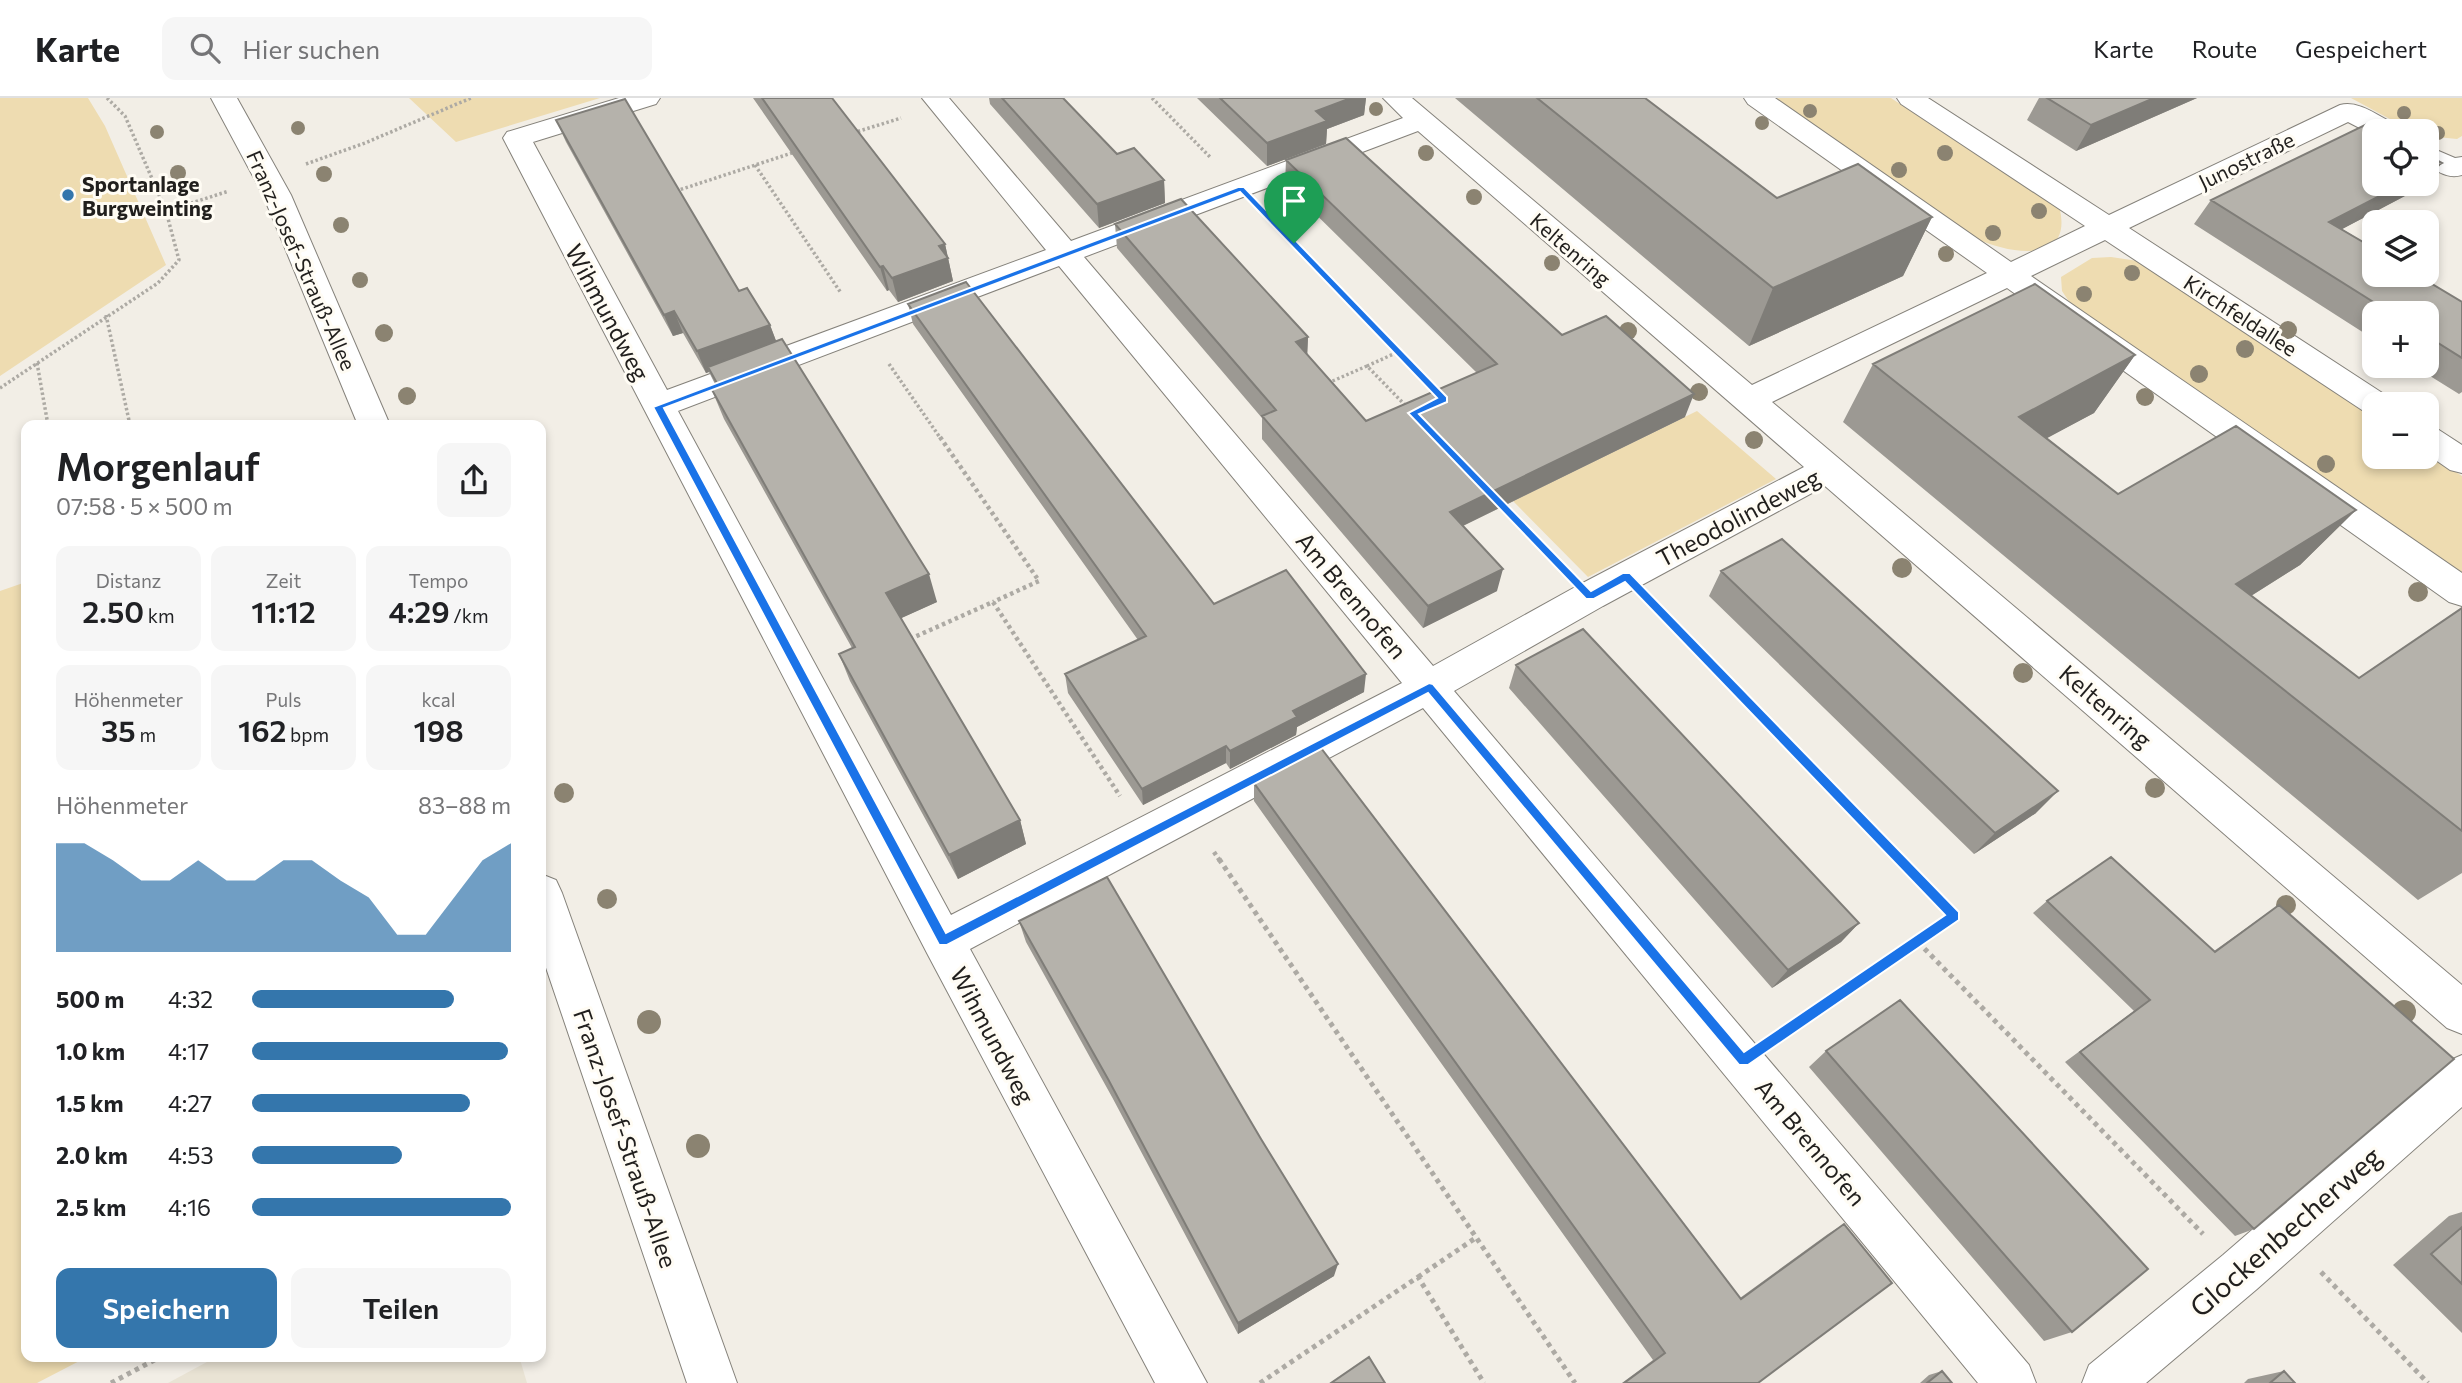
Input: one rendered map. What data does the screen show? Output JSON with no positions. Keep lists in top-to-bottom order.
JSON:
{
  "streets": {
    "street": [
      "Junostraße",
      "Keltenring",
      "Franz-Josef-Strauß-Allee",
      "Wihmundweg",
      "Kirchfeldallee",
      "Theodolindeweg",
      "Am Brennofen",
      "Glockenbecherweg"
    ]
  },
  "crossings": [
    ["Junostraße", "Kirchfeldallee"],
    ["Keltenring", "Theodolindeweg"],
    ["Wihmundweg", "Theodolindeweg"],
    ["Theodolindeweg", "Am Brennofen"]
  ],
  "places": ["Sportanlage Burgweinting"],
  "page": {
    "header": "Karte",
    "search": "Hier suchen",
    "nav": ["Karte", "Route", "Gespeichert"],
    "map_buttons": ["+", "−"],
    "heading": ["Morgenlauf", "07:58 · 5 × 500 m"],
    "stats": [
      ["Distanz", "2.50 km"],
      ["Zeit", "11:12"],
      ["Tempo", "4:29 /km"],
      ["Höhenmeter", "35 m"],
      ["Puls", "162 bpm"],
      ["kcal", "198"]
    ],
    "chart": ["Höhenmeter", "83–88 m"],
    "list": [
      {
        "name": "500 m",
        "note": "4:32"
      },
      {
        "name": "1.0 km",
        "note": "4:17"
      },
      {
        "name": "1.5 km",
        "note": "4:27"
      },
      {
        "name": "2.0 km",
        "note": "4:53"
      },
      {
        "name": "2.5 km",
        "note": "4:16"
      }
    ],
    "buttons": ["Speichern", "Teilen"]
  }
}
